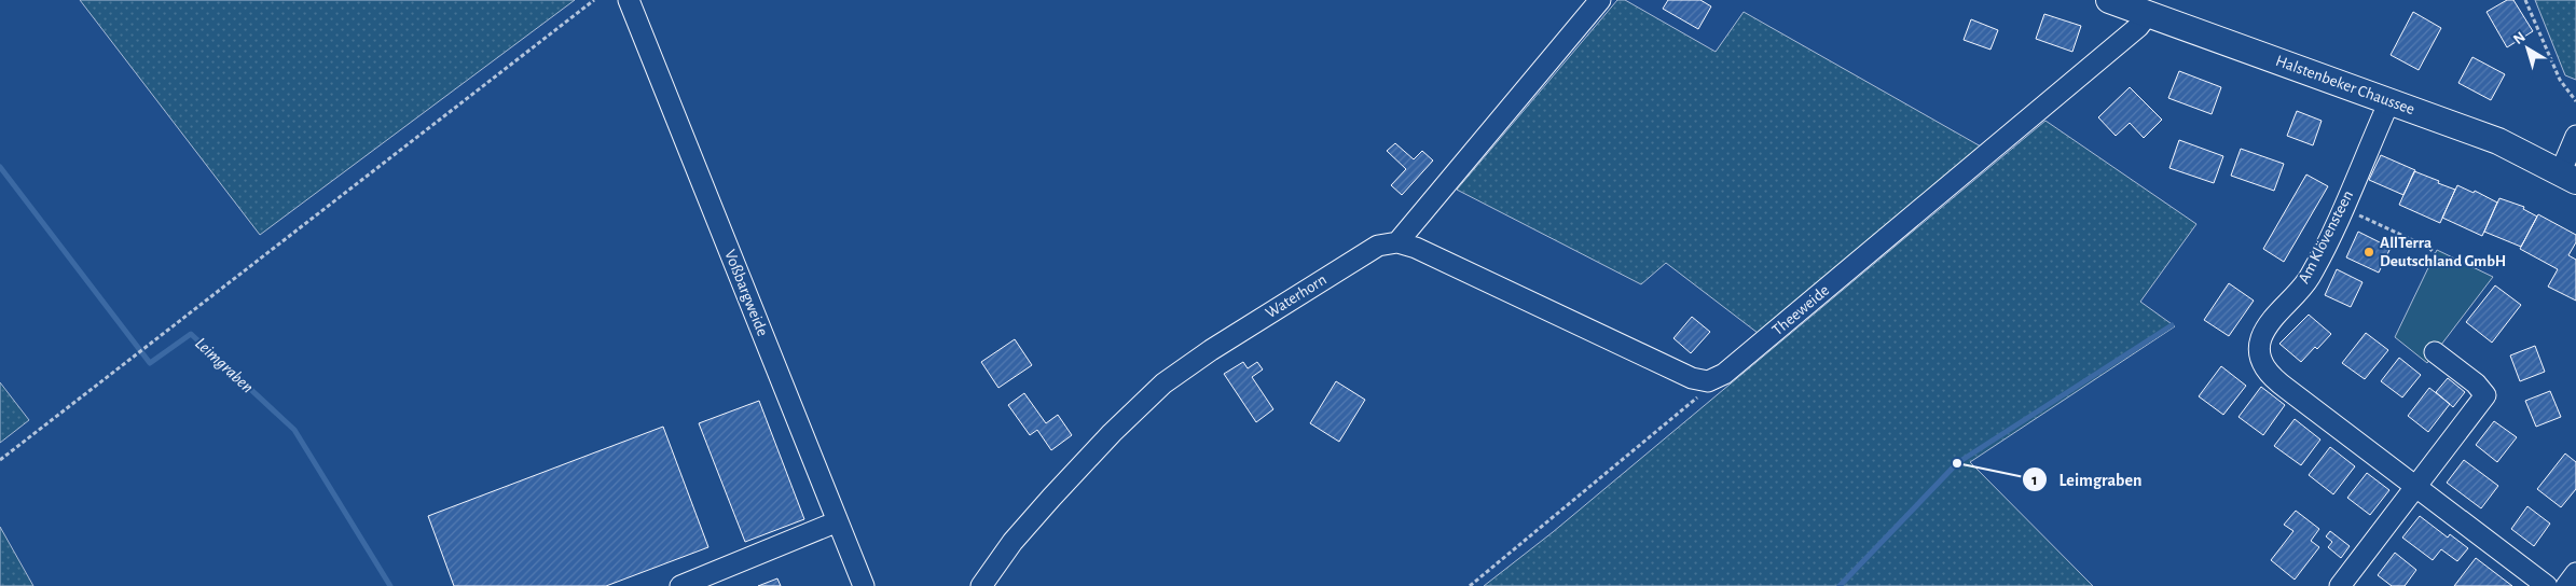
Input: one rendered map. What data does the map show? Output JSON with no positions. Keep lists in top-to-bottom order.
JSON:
{
  "streets": {
    "main road": ["Halstenbeker Chaussee"],
    "street": [
      "Am Klövensteen",
      "Voßbargweide",
      "Waterhorn",
      "Theeweide"
    ]
  },
  "crossings": [
    ["Halstenbeker Chaussee", "Am Klövensteen"],
    ["Halstenbeker Chaussee", "Theeweide"]
  ],
  "water": ["Leimgraben"],
  "places": ["AllTerra Deutschland GmbH", "Leimgraben"],
  "north": "top left"
}
